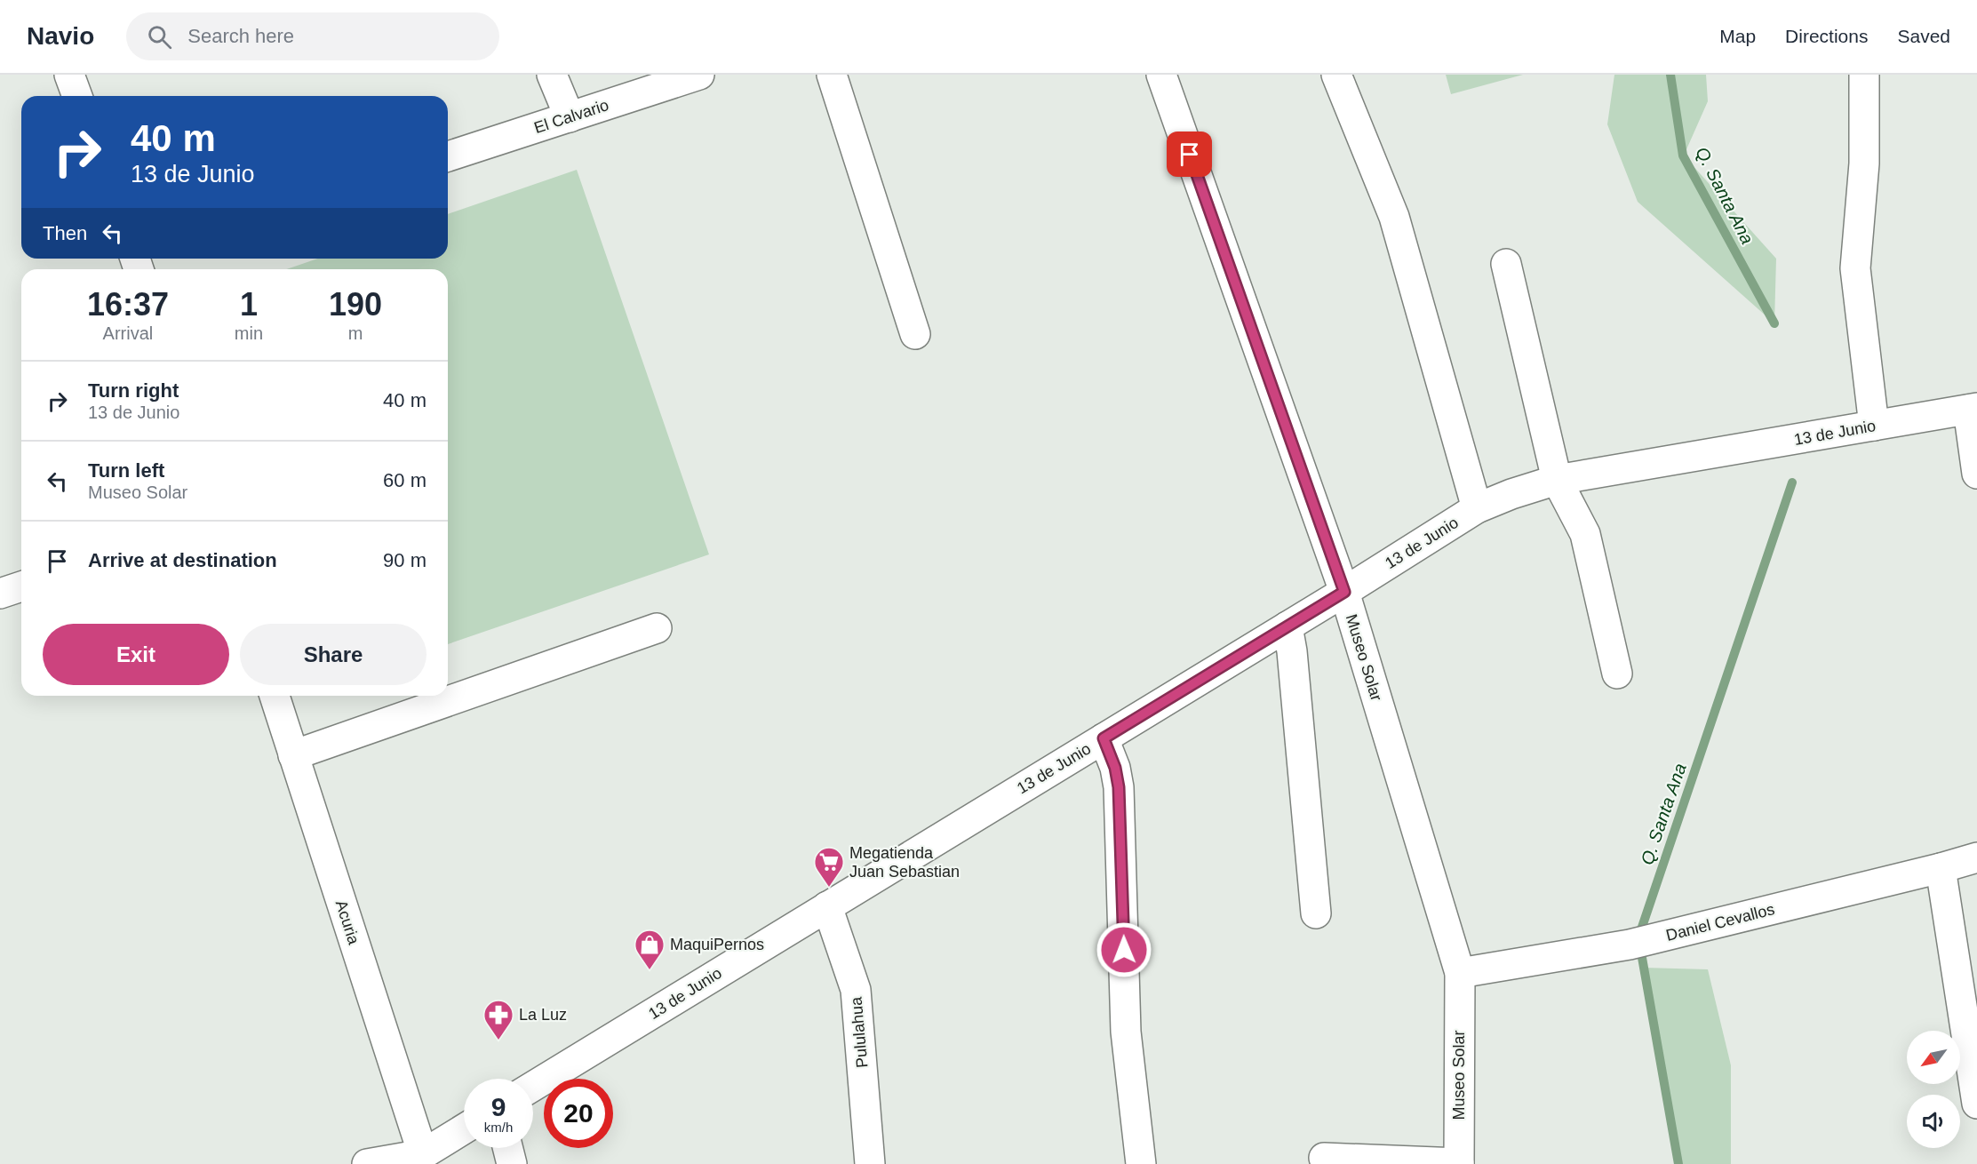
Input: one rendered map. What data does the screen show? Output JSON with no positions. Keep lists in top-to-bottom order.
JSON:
{
  "streets": {
    "street": [
      "El Calvario",
      "13 de Junio",
      "Museo Solar",
      "Acuria",
      "Daniel Cevallos",
      "Pululahua"
    ]
  },
  "crossings": [
    ["13 de Junio", "Museo Solar"],
    ["13 de Junio", "Pululahua"],
    ["Museo Solar", "Daniel Cevallos"]
  ],
  "water": ["Q. Santa Ana"],
  "places": {
    "supermarket": ["Megatienda Juan Sebastian"],
    "shop": ["MaquiPernos"],
    "pharmacy": ["La Luz"]
  },
  "north": "bottom left",
  "page": {
    "header": "Navio",
    "search": "Search here",
    "nav": ["Map", "Directions", "Saved"],
    "turn": ["40 m", "13 de Junio"],
    "then": "Then",
    "eta": [
      "16:37",
      "Arrival",
      "1",
      "min",
      "190",
      "m"
    ],
    "list": [
      {
        "name": "Turn right",
        "note": "13 de Junio",
        "value": "40 m"
      },
      {
        "name": "Turn left",
        "note": "Museo Solar",
        "value": "60 m"
      },
      {
        "name": "Arrive at destination",
        "value": "90 m"
      }
    ],
    "buttons": ["Exit", "Share"],
    "speed": "9 km/h",
    "limit": "20"
  }
}
